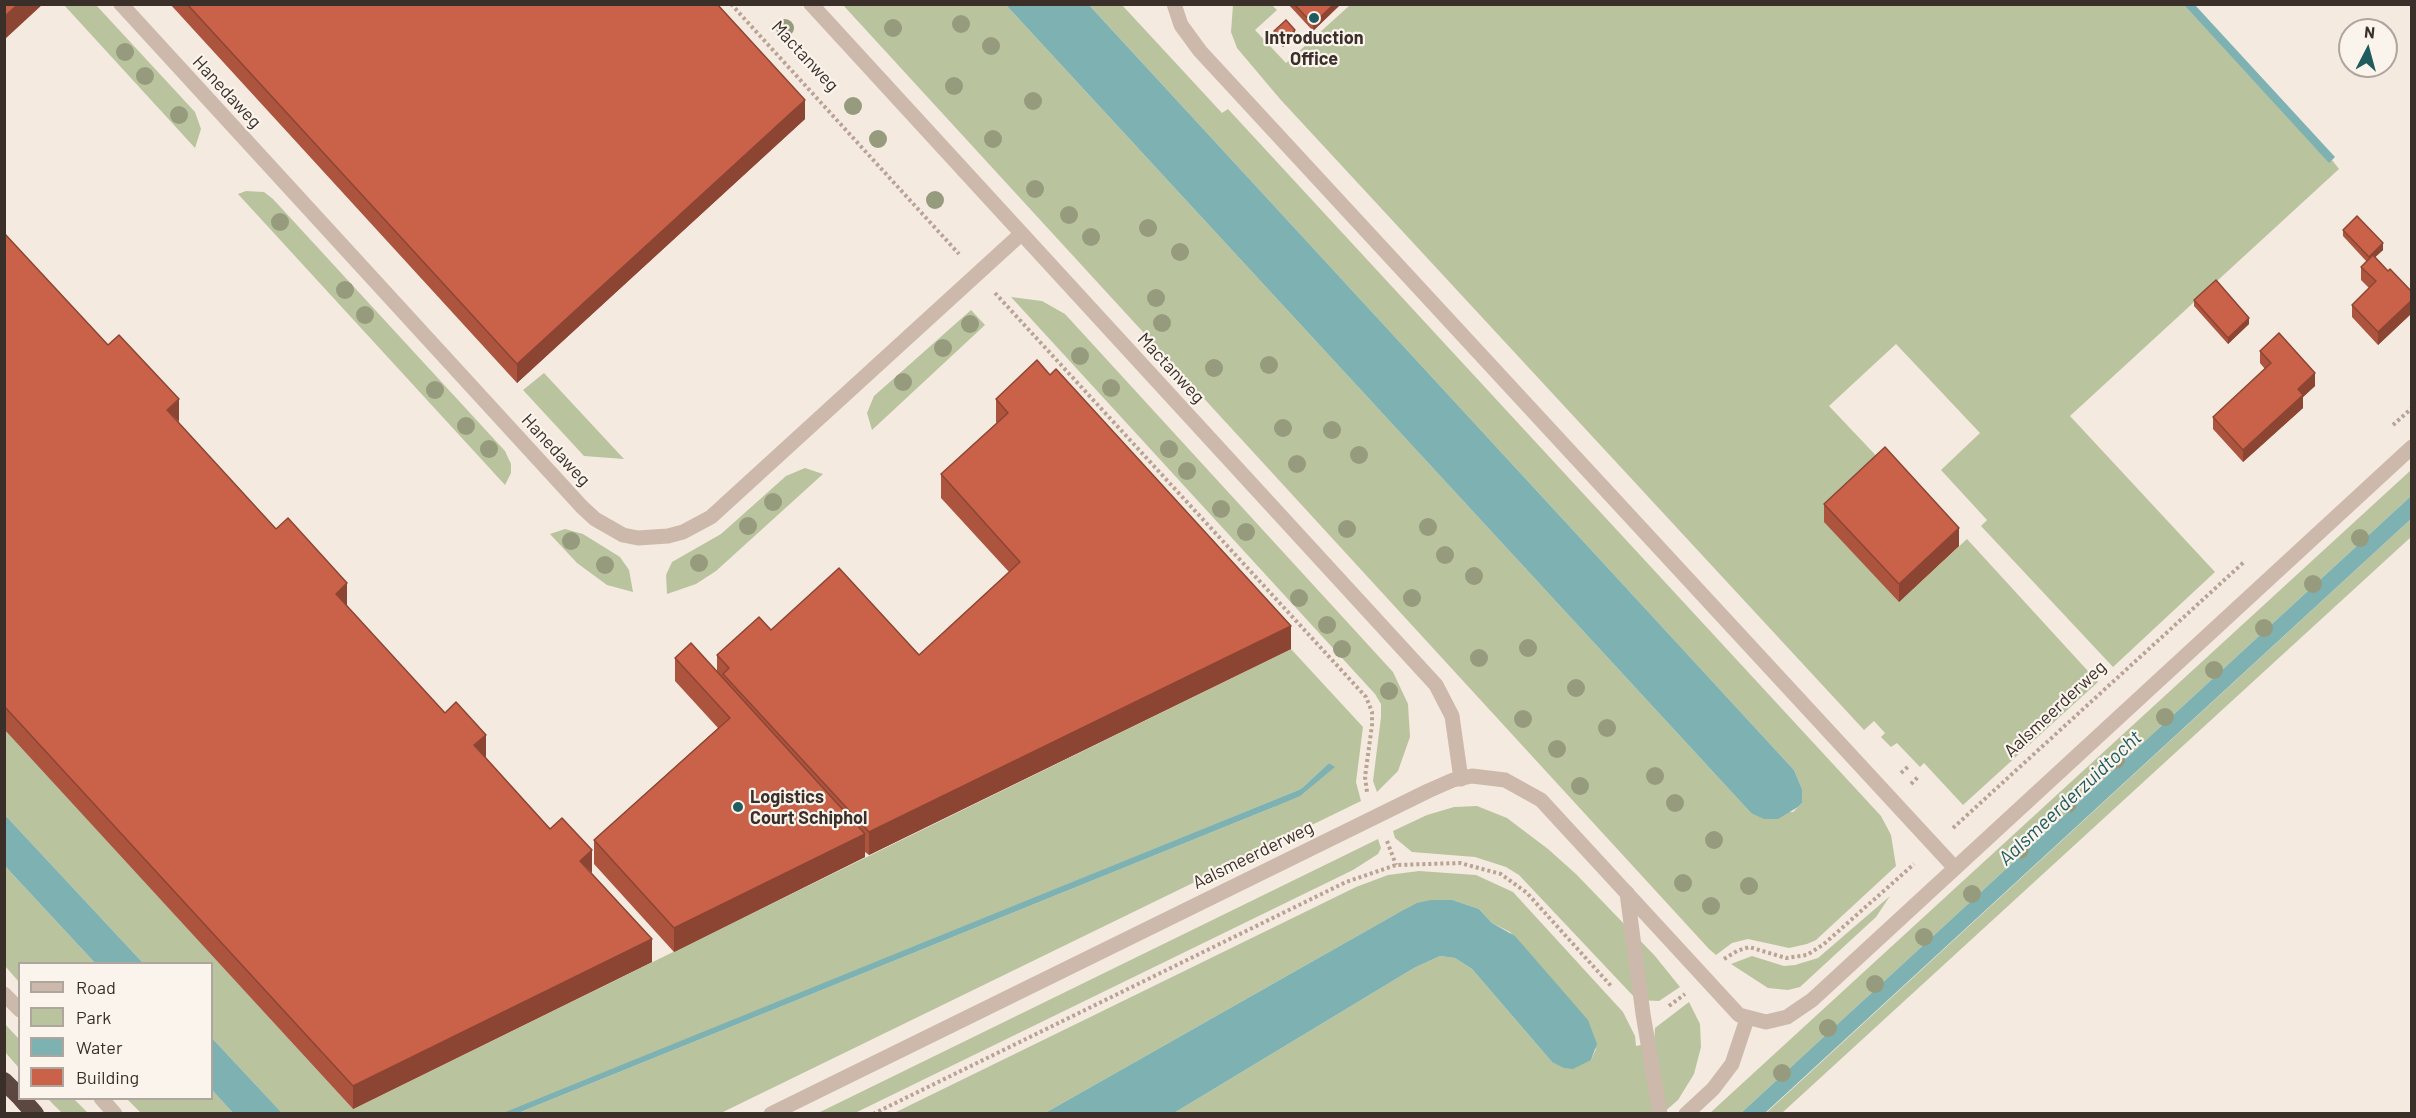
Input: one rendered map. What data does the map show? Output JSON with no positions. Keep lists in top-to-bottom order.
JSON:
{
  "streets": {
    "street": ["Mactanweg", "Hanedaweg", "Aalsmeerderweg"]
  },
  "crossings": [
    ["Mactanweg", "Hanedaweg"],
    ["Mactanweg", "Aalsmeerderweg"]
  ],
  "water": ["Aalsmeerderzuidtocht"],
  "places": ["Introduction Office", "Logistics Court Schiphol"],
  "legend": [
    "Road",
    "Park",
    "Water",
    "Building"
  ],
  "north": "top"
}
